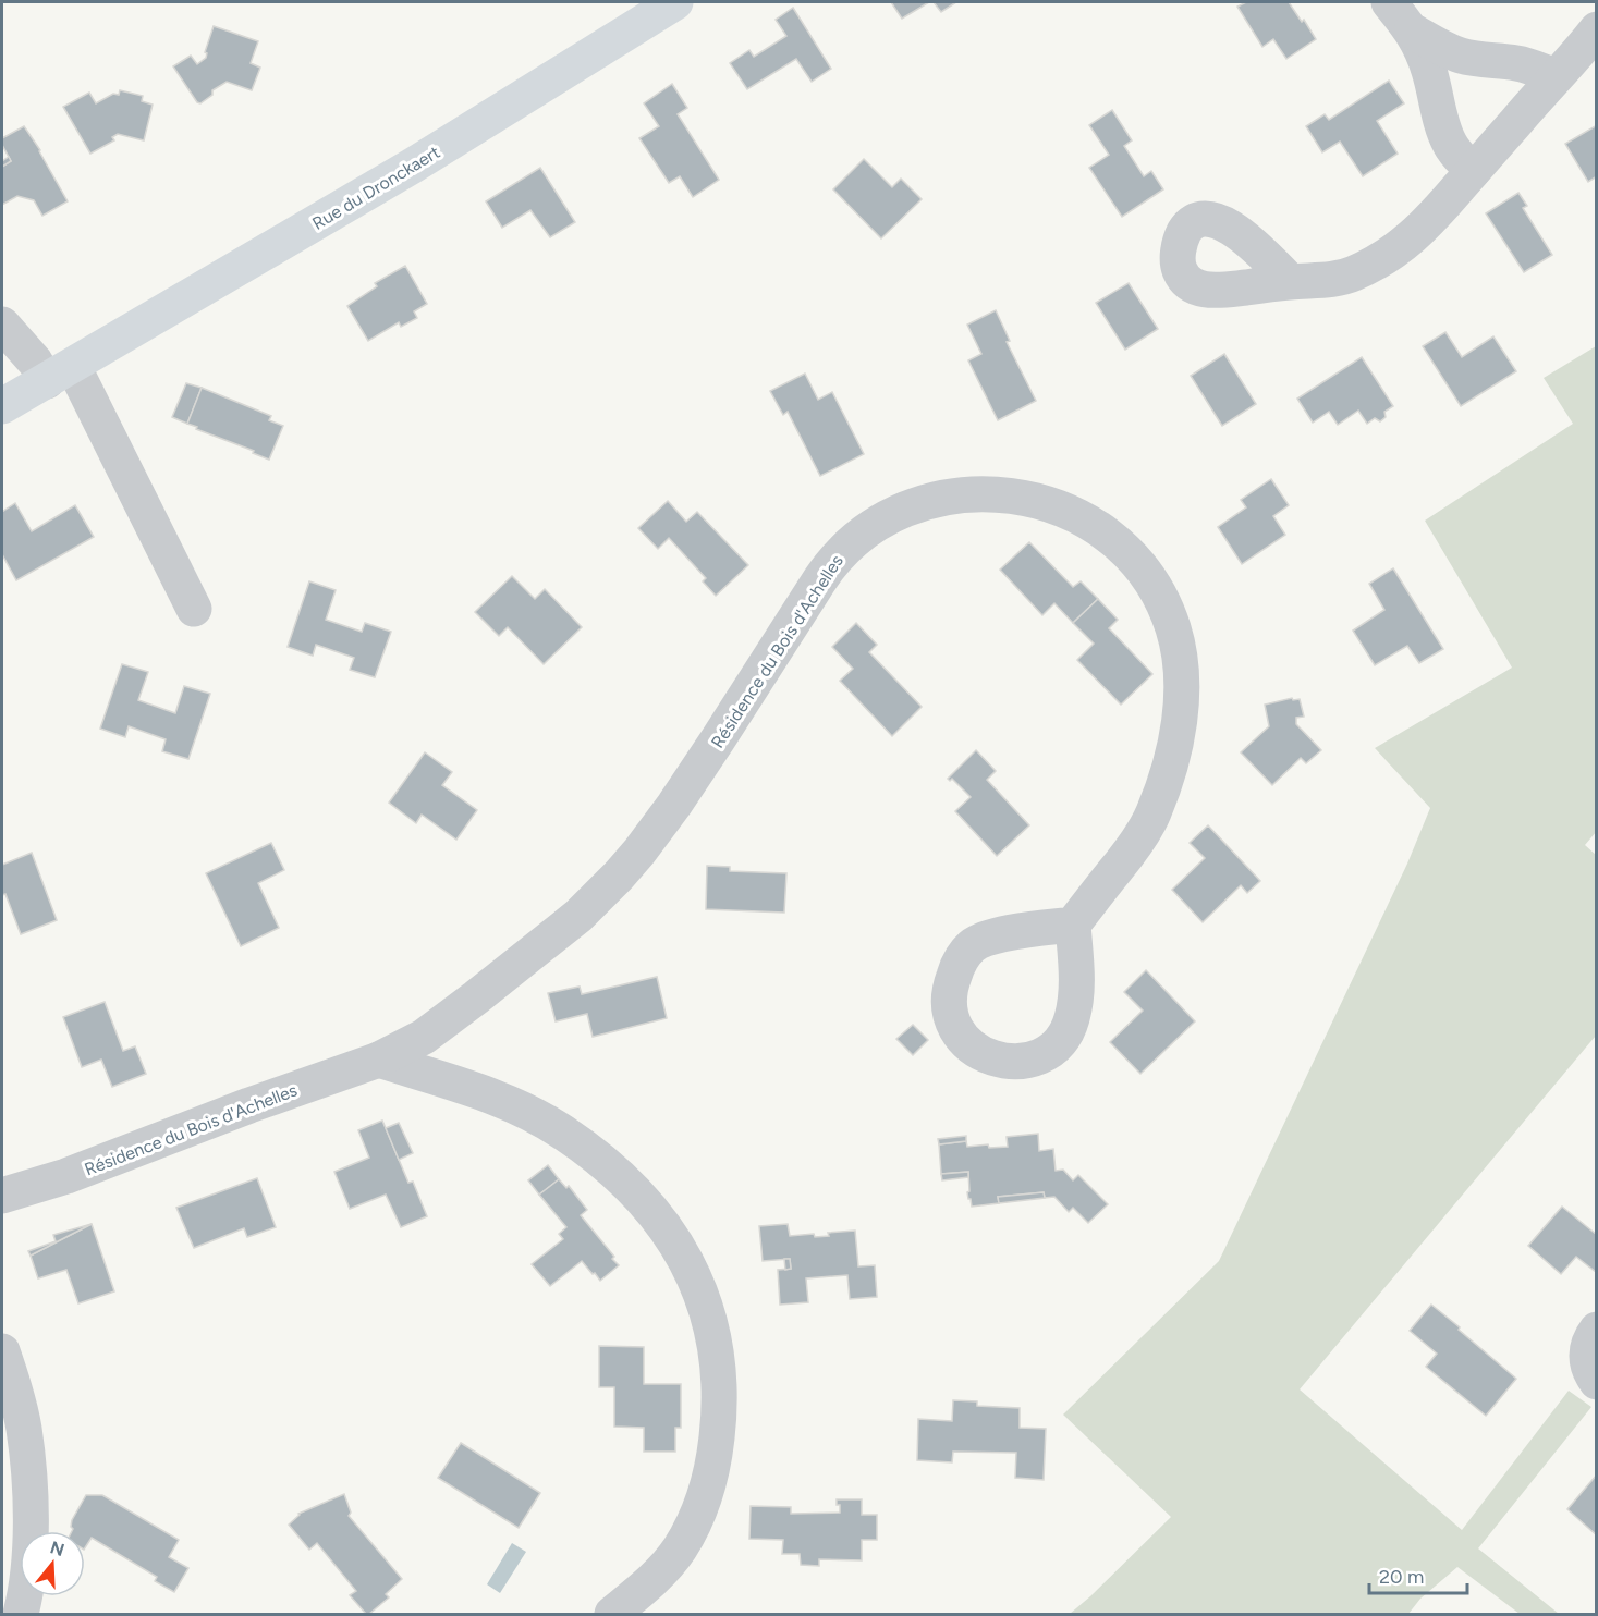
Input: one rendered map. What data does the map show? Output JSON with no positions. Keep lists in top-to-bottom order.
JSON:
{
  "streets": {
    "main road": ["Rue du Dronckaert"],
    "street": ["Résidence du Bois d'Achelles"]
  },
  "scale_bar": "20 m",
  "north": "top"
}
